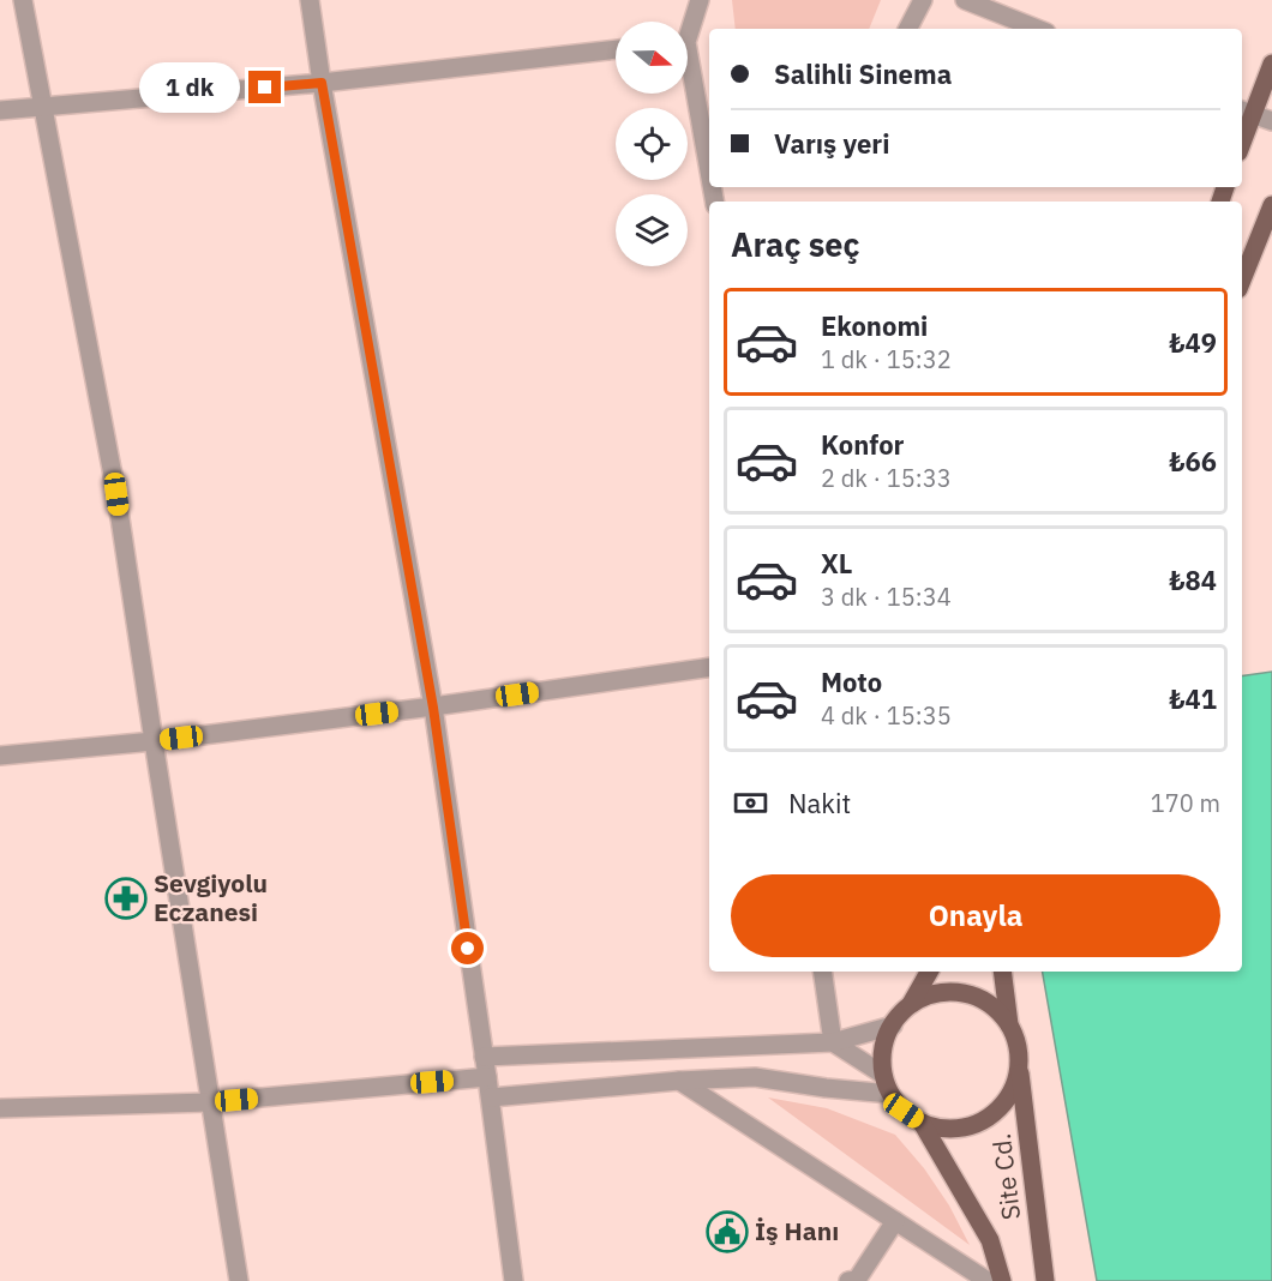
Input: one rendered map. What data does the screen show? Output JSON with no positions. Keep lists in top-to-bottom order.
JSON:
{
  "streets": {
    "main road": ["Site Cd."]
  },
  "places": {
    "pharmacy": ["Sevgiyolu Eczanesi"],
    "public building": ["İş Hanı"]
  },
  "north": "right",
  "page": {
    "banner": ["Salihli Sinema", "Varış yeri"],
    "bubble": "1 dk",
    "heading": "Araç seç",
    "list": [
      {
        "name": "Ekonomi",
        "note": "1 dk · 15:32",
        "value": "₺49"
      },
      {
        "name": "Konfor",
        "note": "2 dk · 15:33",
        "value": "₺66"
      },
      {
        "name": "XL",
        "note": "3 dk · 15:34",
        "value": "₺84"
      },
      {
        "name": "Moto",
        "note": "4 dk · 15:35",
        "value": "₺41"
      }
    ],
    "pay": ["Nakit", "170 m"],
    "buttons": "Onayla"
  }
}
